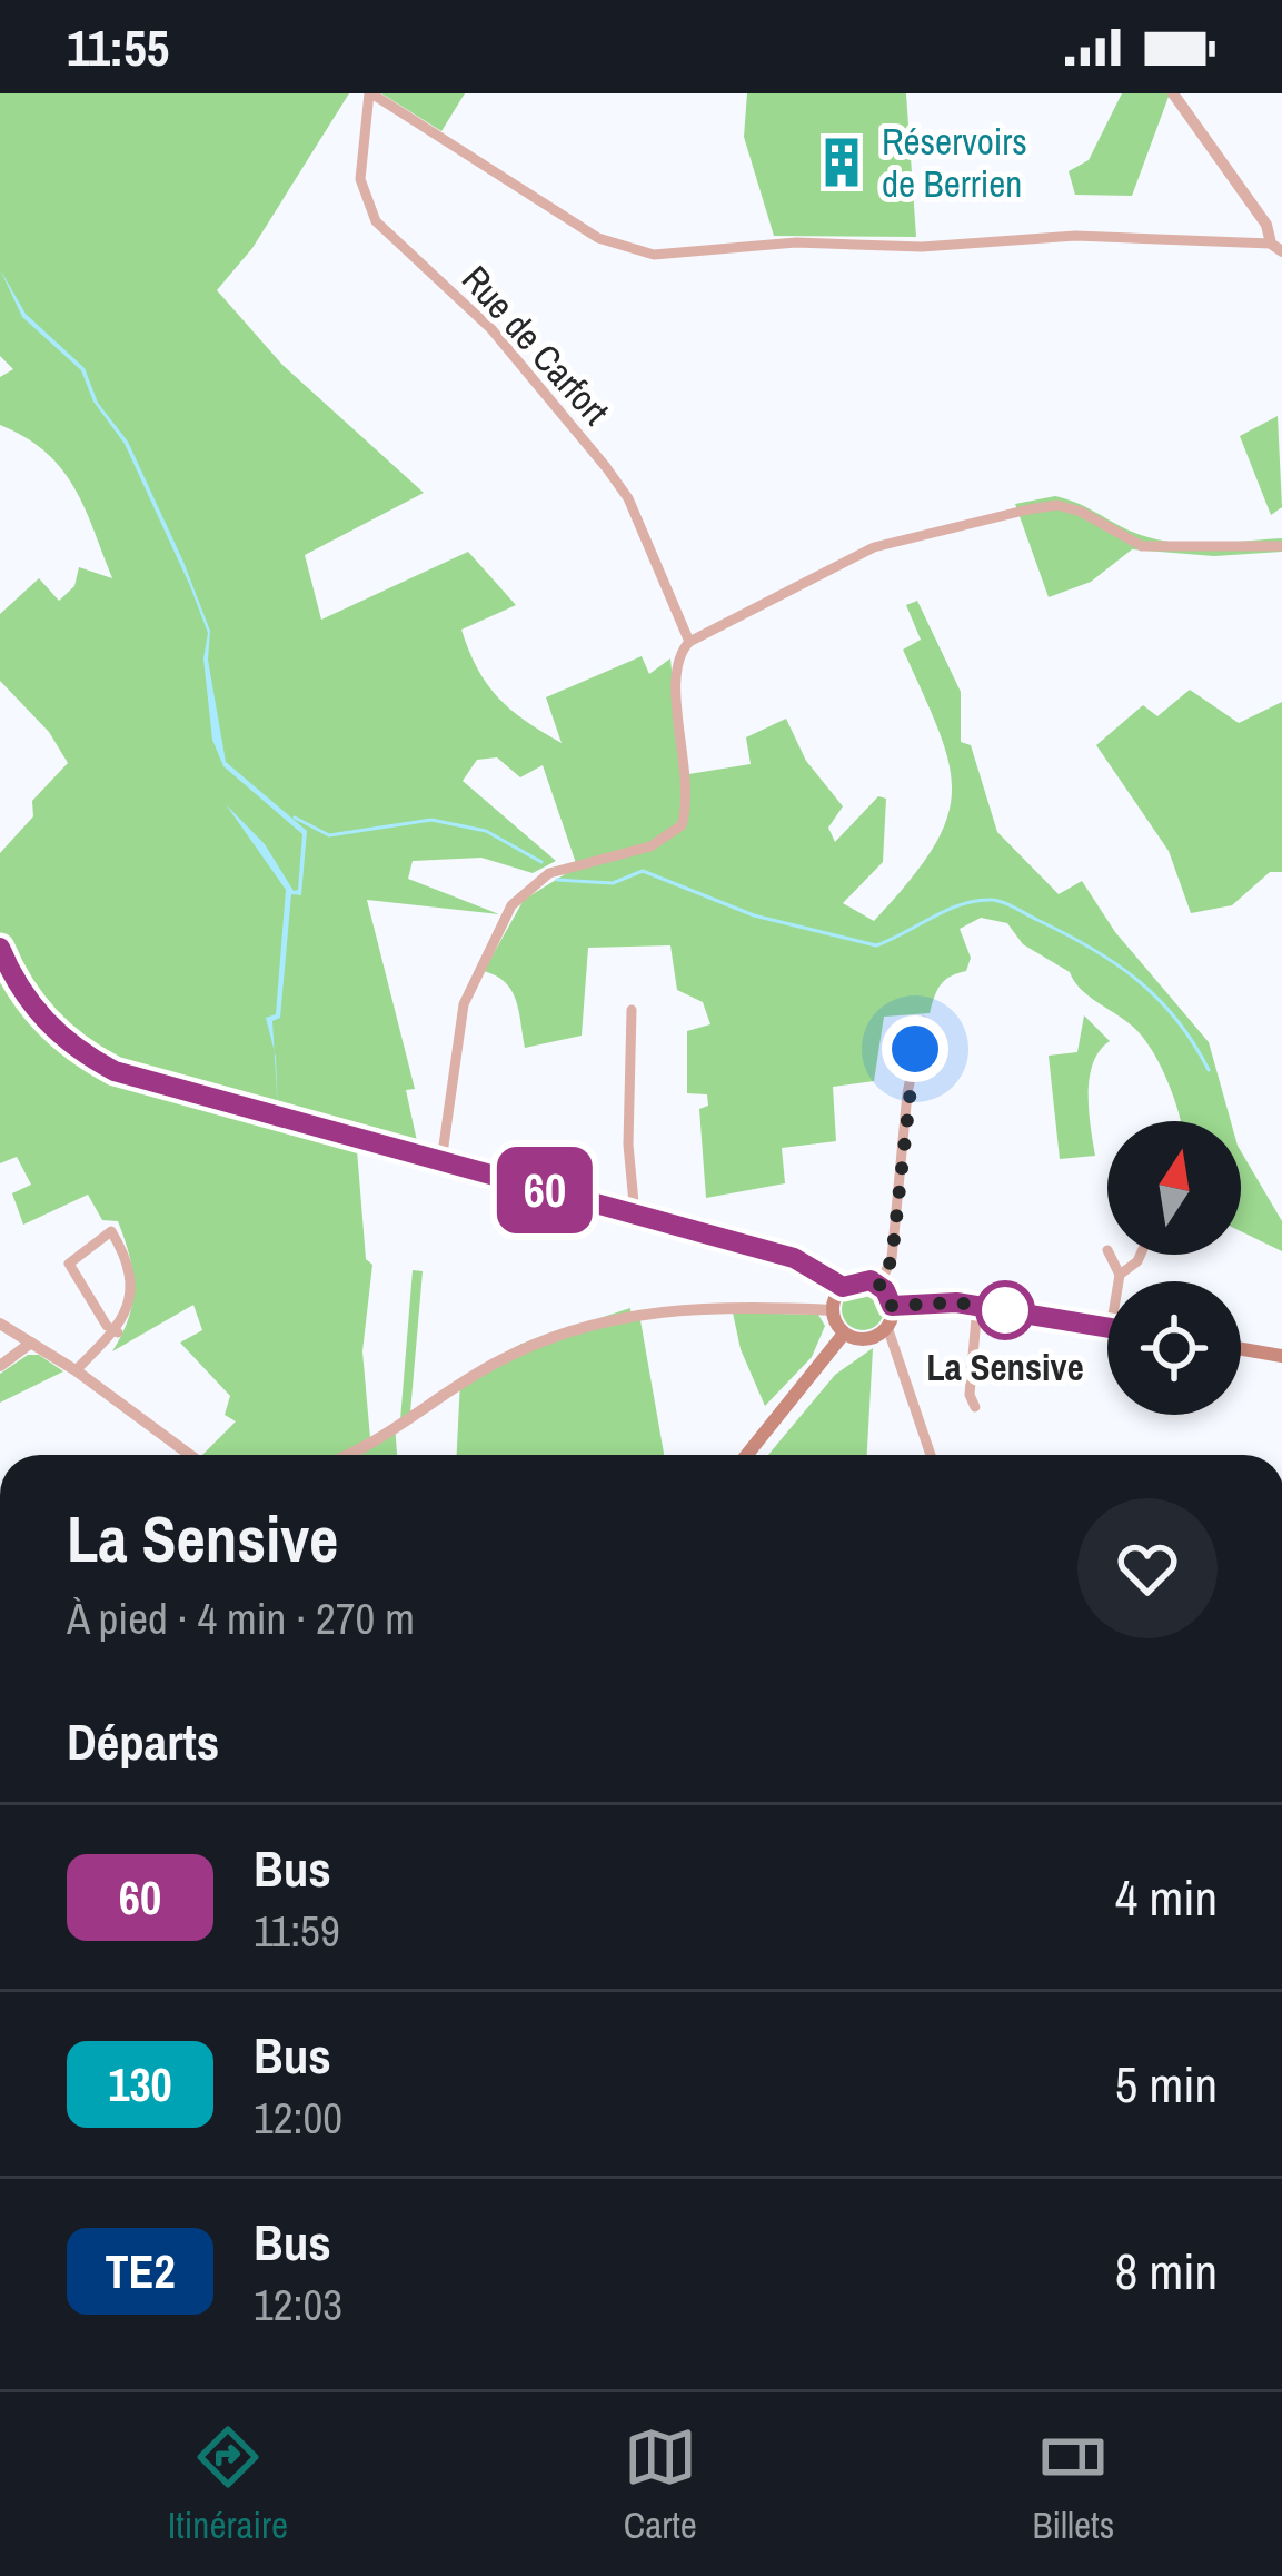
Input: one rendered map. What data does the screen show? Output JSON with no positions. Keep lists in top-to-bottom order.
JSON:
{
  "streets": {
    "street": ["Rue de Carfort"]
  },
  "places": {
    "building": ["Réservoirs de Berrien"],
    "other": ["La Sensive"]
  },
  "lines": ["bus line 60"],
  "north": "top",
  "page": {
    "status": "11:55",
    "on_map": "60",
    "heading": [
      ["La Sensive", "À pied · 4 min · 270 m"],
      "Départs"
    ],
    "list": [
      {
        "mark": "60",
        "name": "Bus",
        "note": "11:59",
        "value": "4 min"
      },
      {
        "mark": "130",
        "name": "Bus",
        "note": "12:00",
        "value": "5 min"
      },
      {
        "mark": "TE2",
        "name": "Bus",
        "note": "12:03",
        "value": "8 min"
      }
    ],
    "tabs": ["Itinéraire", "Carte", "Billets"]
  }
}
